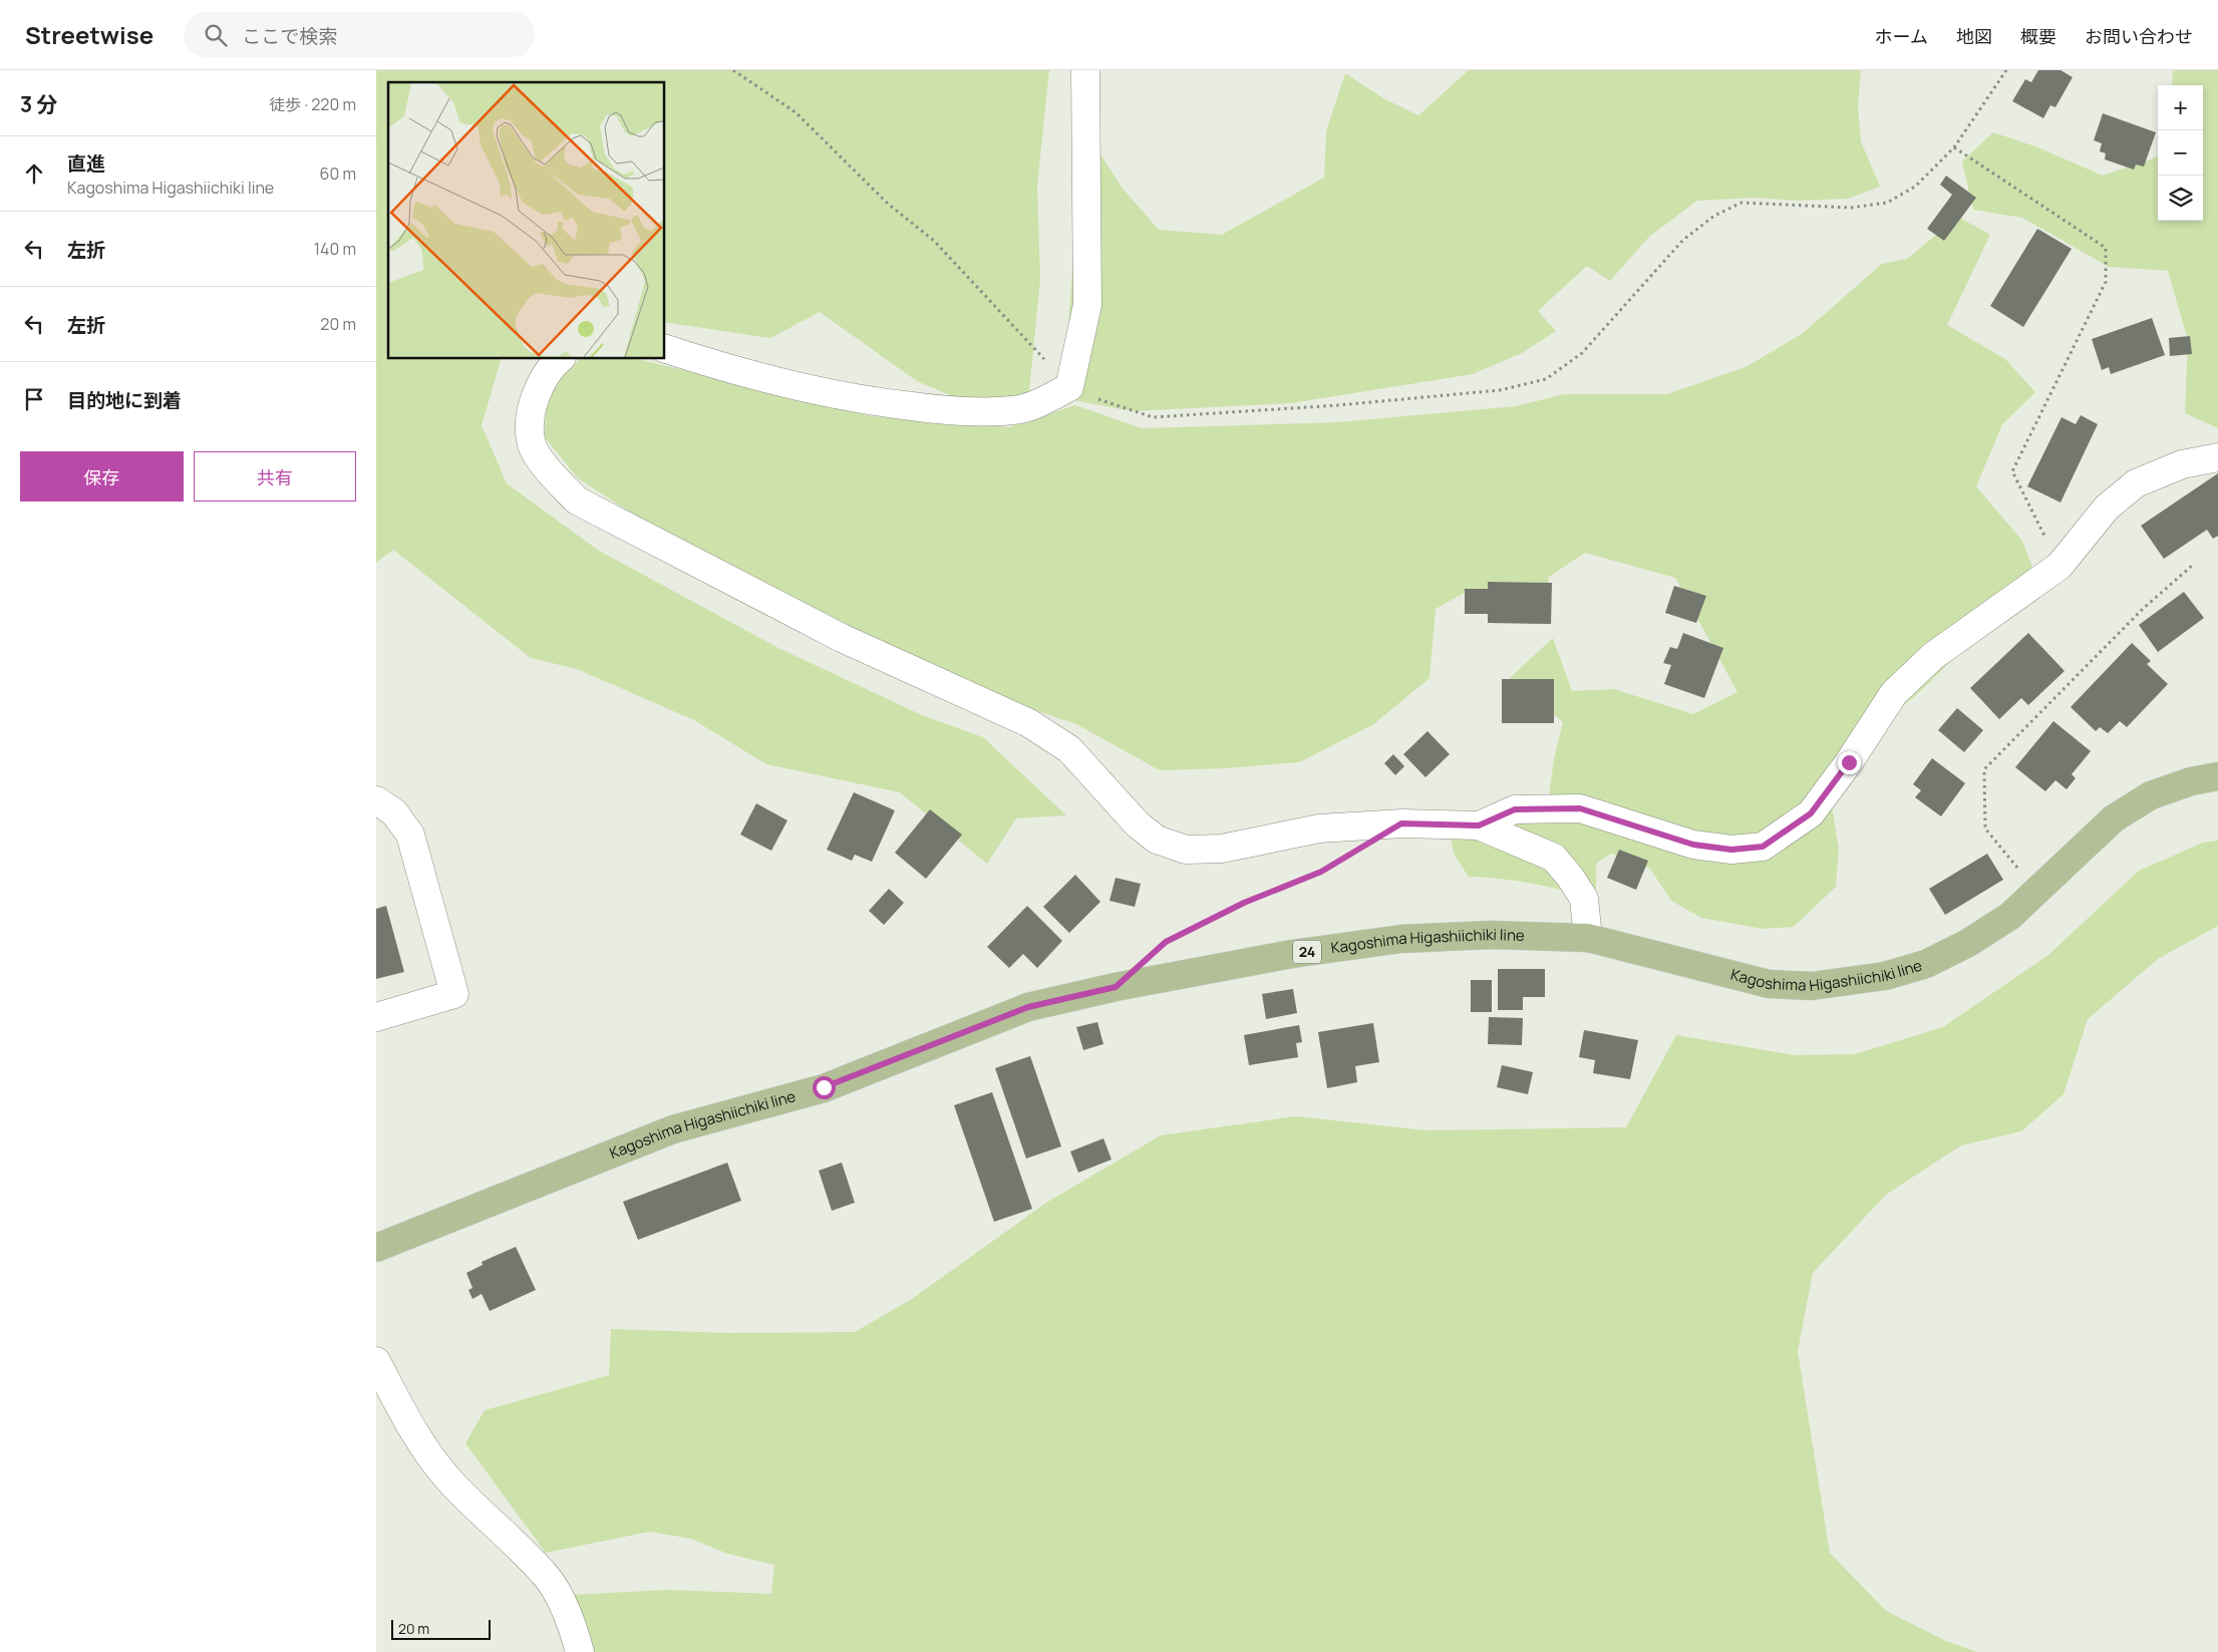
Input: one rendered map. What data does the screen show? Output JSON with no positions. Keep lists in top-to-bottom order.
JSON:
{
  "streets": {
    "main road": ["Kagoshima Higashiichiki line", "24"]
  },
  "scale_bar": "20 m",
  "page": {
    "header": "Streetwise",
    "search": "ここで検索",
    "nav": [
      "ホーム",
      "地図",
      "概要",
      "お問い合わせ"
    ],
    "heading": ["3 分", "徒歩 · 220 m"],
    "map_buttons": ["+", "−"],
    "list": [
      ["直進", "Kagoshima Higashiichiki line", "60 m"],
      ["左折", "140 m"],
      ["左折", "20 m"],
      "目的地に到着"
    ],
    "buttons": ["保存", "共有"],
    "scale": "20 m"
  }
}
